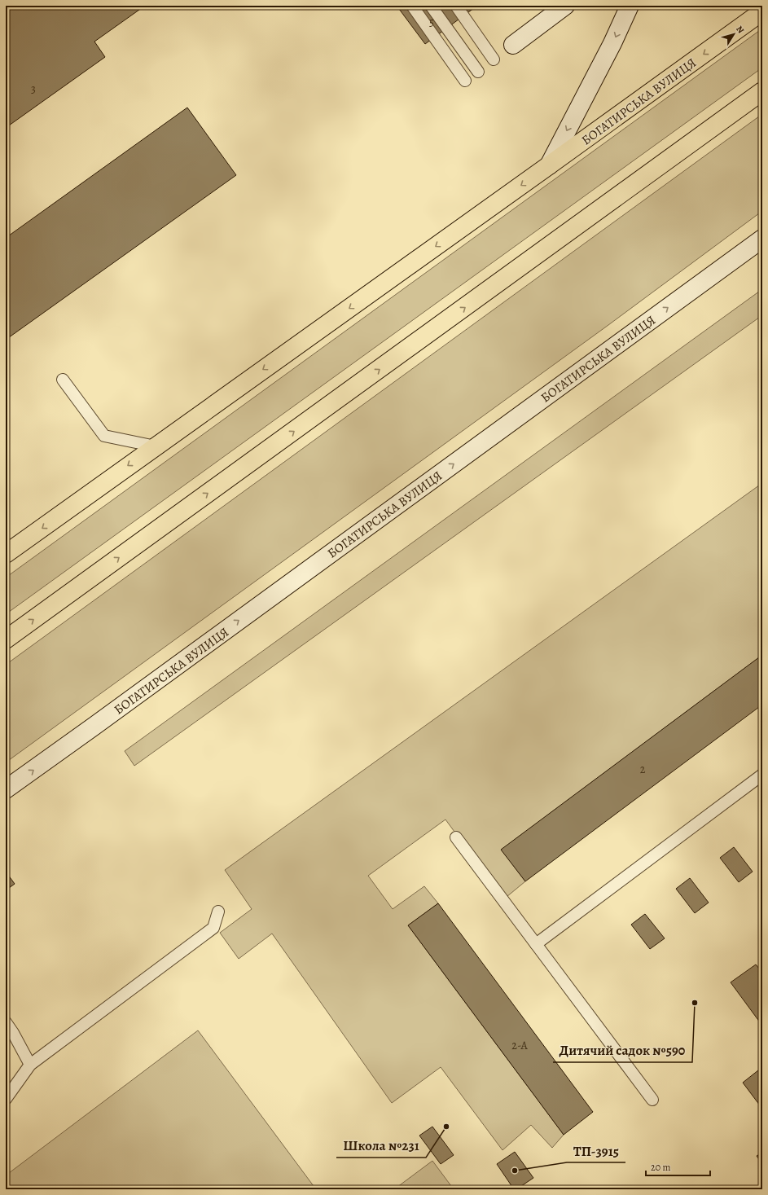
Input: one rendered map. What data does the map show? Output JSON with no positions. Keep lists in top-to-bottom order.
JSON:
{
  "streets": {
    "main road": ["БОГАТИРСЬКА ВУЛИЦЯ"]
  },
  "places": ["Дитячий садок №590", "Школа №231", "ТП-3915"],
  "house_numbers": [
    "5",
    "3",
    "2",
    "2-А"
  ],
  "scale_bar": "20 m",
  "north": "top right"
}
